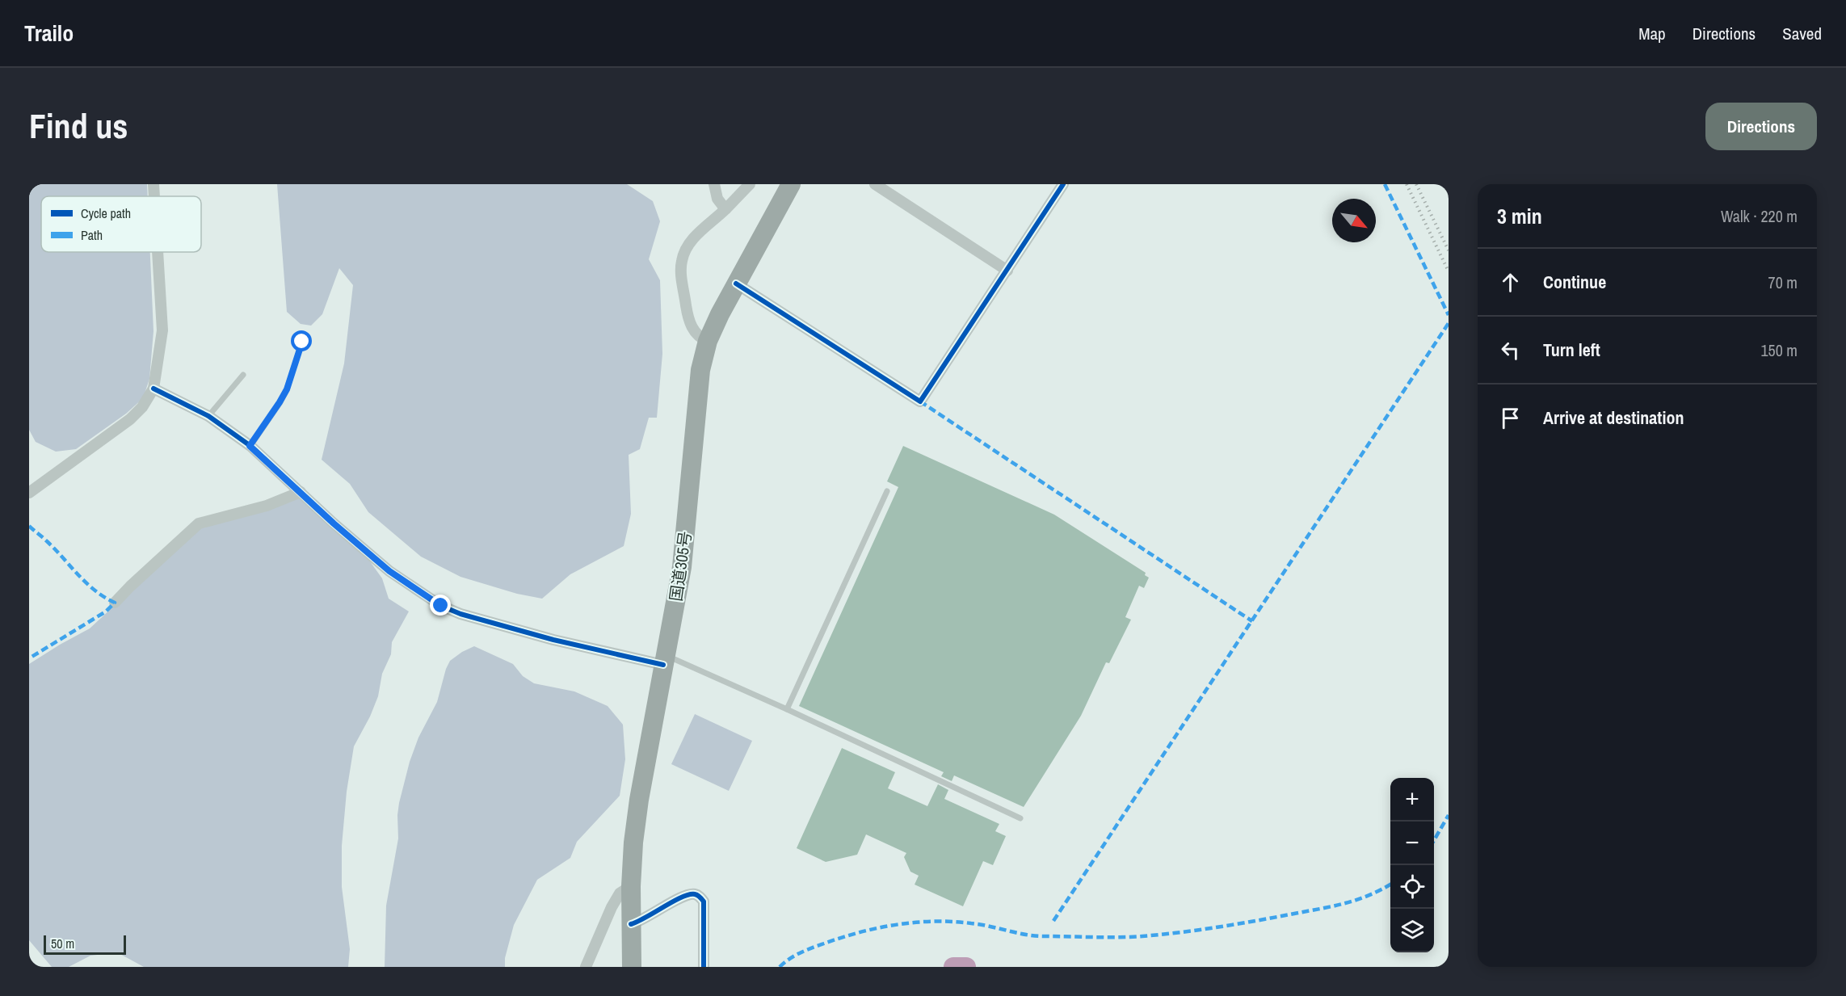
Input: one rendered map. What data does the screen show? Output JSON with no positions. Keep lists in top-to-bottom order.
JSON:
{
  "streets": {
    "highway": ["国道305号"]
  },
  "legend": ["Cycle path", "Path"],
  "scale_bar": "50 m",
  "north": "bottom right",
  "page": {
    "header": "Trailo",
    "nav": ["Map", "Directions", "Saved"],
    "buttons": "Directions",
    "title": "Find us",
    "heading": ["3 min", "Walk · 220 m"],
    "list": [
      ["Continue", "70 m"],
      ["Turn left", "150 m"],
      "Arrive at destination"
    ],
    "map_buttons": ["+", "−"],
    "scale": "50 m"
  }
}
